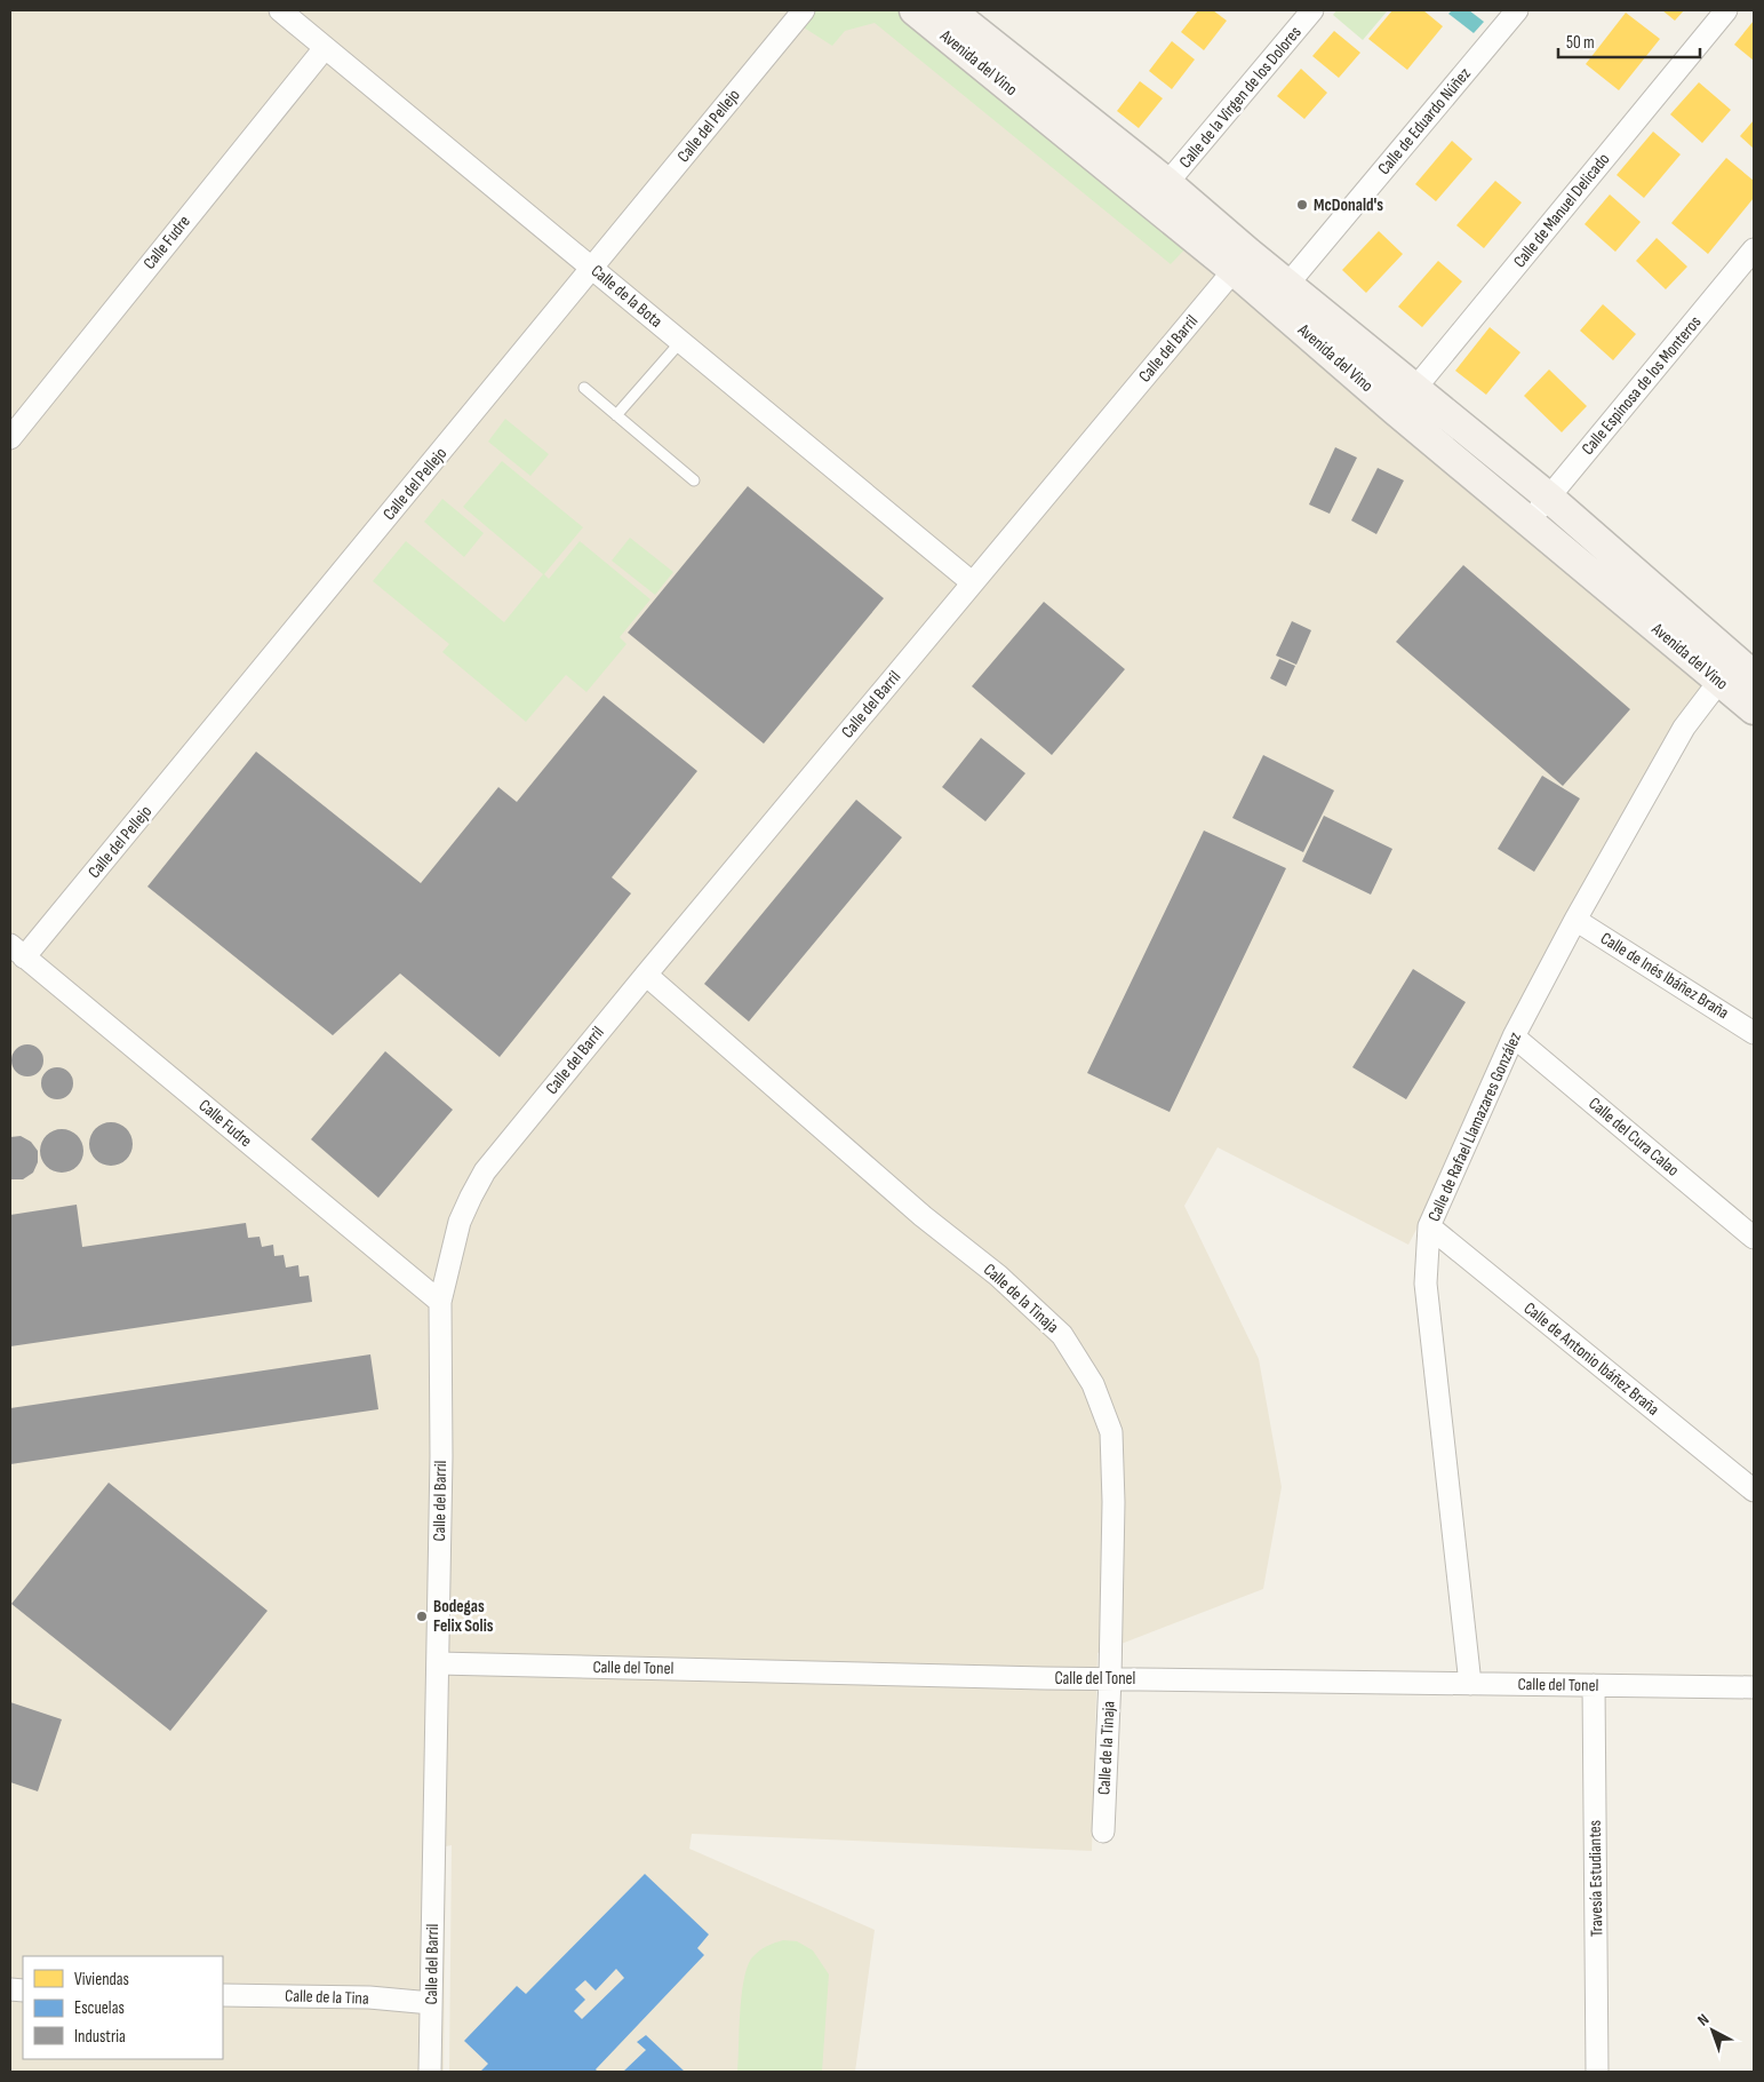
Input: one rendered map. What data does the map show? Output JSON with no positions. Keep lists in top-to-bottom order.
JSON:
{
  "streets": {
    "street": [
      "Avenida del Vino",
      "Calle de la Virgen de los Dolores",
      "Calle de Eduardo Núñez",
      "Calle del Pellejo",
      "Calle de Manuel Delicado",
      "Calle Fudre",
      "Calle de la Bota",
      "Calle del Barril",
      "Calle Espinosa de los Monteros",
      "Calle de Inés Ibáñez Braña",
      "Calle de Rafael Llamazares González",
      "Calle del Cura Calao",
      "Calle de la Tinaja",
      "Calle de Antonio Ibáñez Braña",
      "Calle del Tonel",
      "Travesía Estudiantes",
      "Calle de la Tina"
    ]
  },
  "crossings": [
    ["Avenida del Vino", "Calle de la Virgen de los Dolores"],
    ["Avenida del Vino", "Calle de Eduardo Núñez"],
    ["Avenida del Vino", "Calle de Manuel Delicado"],
    ["Avenida del Vino", "Calle del Barril"],
    ["Avenida del Vino", "Calle Espinosa de los Monteros"],
    ["Avenida del Vino", "Calle de Rafael Llamazares González"],
    ["Calle del Pellejo", "Calle Fudre"],
    ["Calle del Pellejo", "Calle de la Bota"],
    ["Calle Fudre", "Calle de la Bota"],
    ["Calle Fudre", "Calle del Barril"],
    ["Calle de la Bota", "Calle del Barril"],
    ["Calle del Barril", "Calle de la Tinaja"],
    ["Calle del Barril", "Calle del Tonel"],
    ["Calle del Barril", "Calle de la Tina"],
    ["Calle de Inés Ibáñez Braña", "Calle de Rafael Llamazares González"],
    ["Calle de Rafael Llamazares González", "Calle del Cura Calao"],
    ["Calle de Rafael Llamazares González", "Calle de Antonio Ibáñez Braña"],
    ["Calle de Rafael Llamazares González", "Calle del Tonel"],
    ["Calle de la Tinaja", "Calle del Tonel"],
    ["Calle del Tonel", "Travesía Estudiantes"]
  ],
  "places": ["McDonald's", "Bodegas Felix Solis"],
  "legend": ["Viviendas", "Escuelas", "Industria"],
  "scale_bar": "50 m",
  "north": "top left"
}
